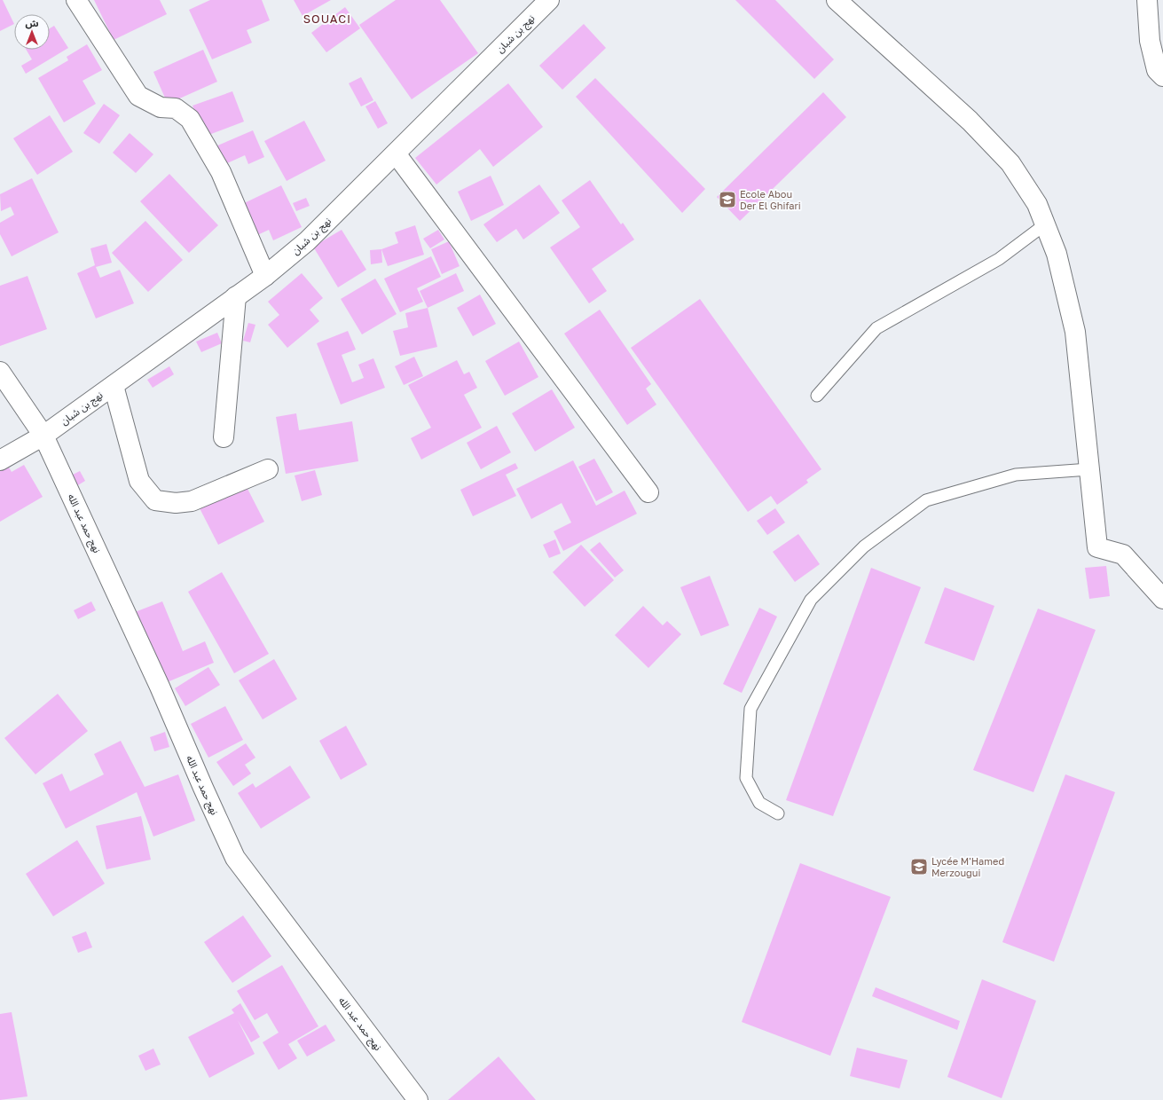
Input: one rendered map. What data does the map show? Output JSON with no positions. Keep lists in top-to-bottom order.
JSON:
{
  "streets": {
    "street": ["نهج بن شبان", "نهج حمد عبد الله"]
  },
  "crossings": [
    ["نهج بن شبان", "نهج حمد عبد الله"]
  ],
  "districts": ["SOUACI"],
  "places": {
    "school or university": ["Ecole Abou Der El Ghifari", "Lycée M'Hamed Merzougui"]
  },
  "north": "top"
}
